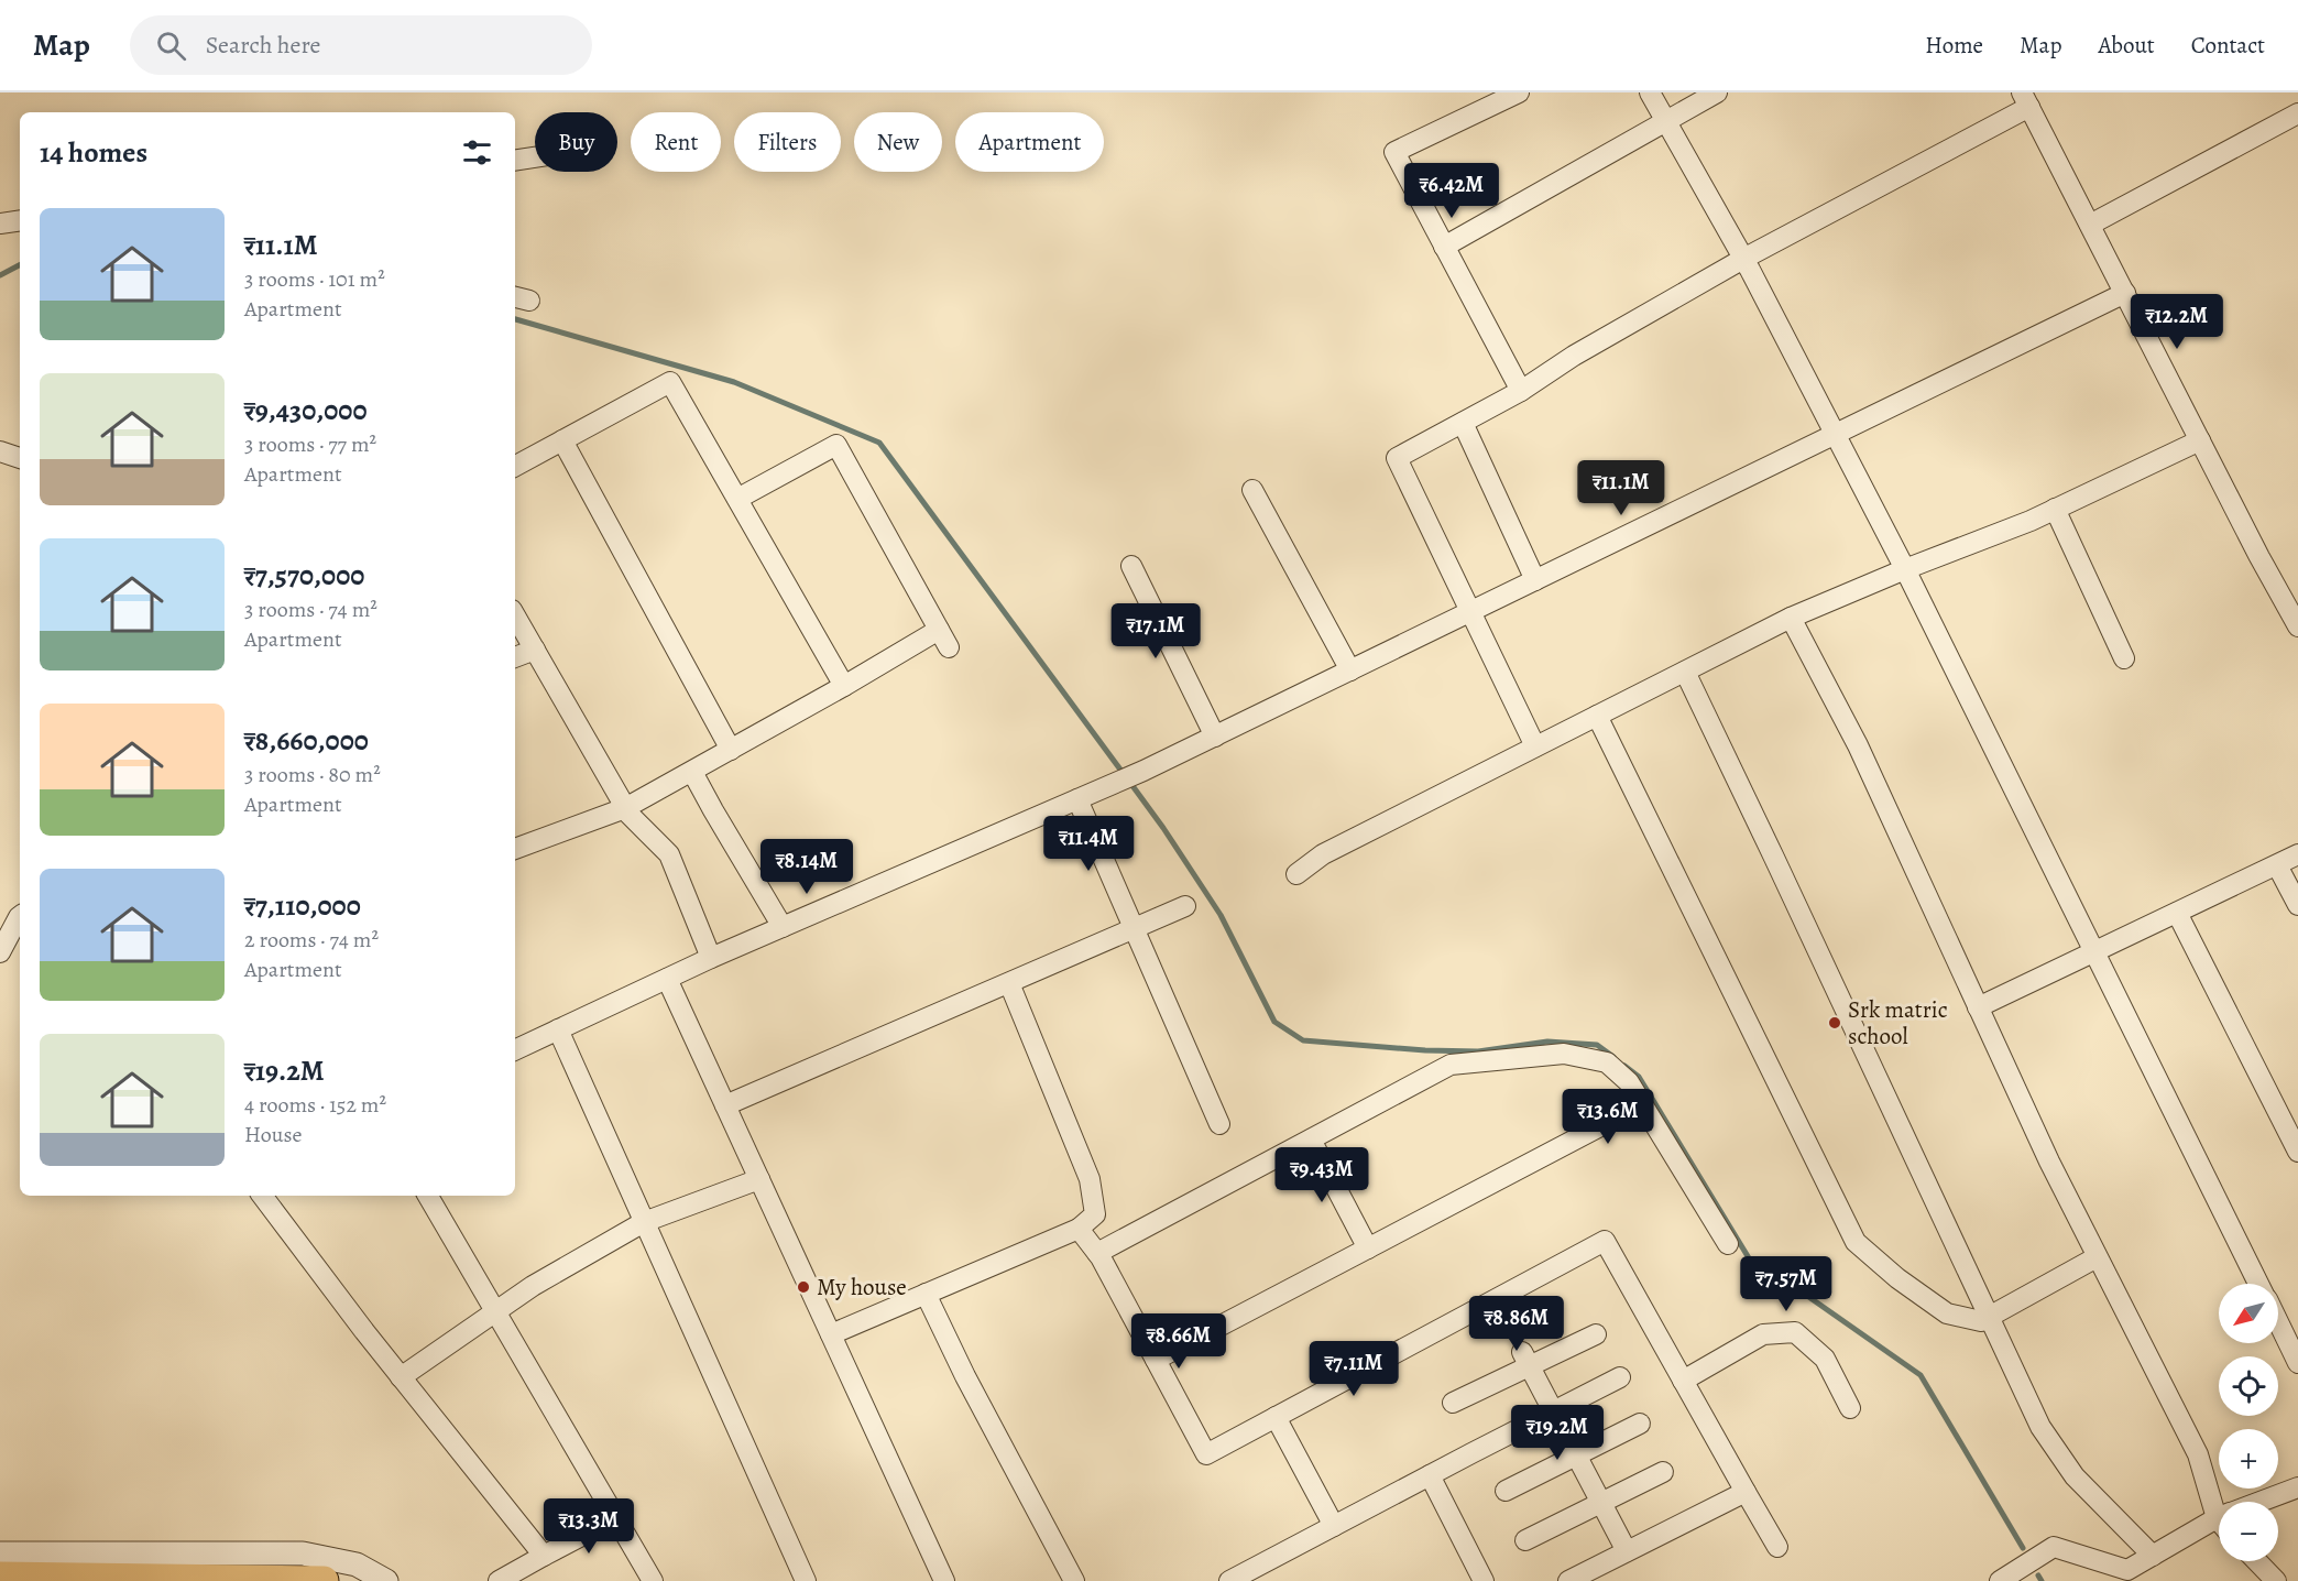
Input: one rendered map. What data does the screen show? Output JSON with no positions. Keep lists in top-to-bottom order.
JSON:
{
  "places": ["Srk matric school", "My house"],
  "north": "bottom left",
  "page": {
    "header": "Map",
    "search": "Search here",
    "nav": [
      "Home",
      "Map",
      "About",
      "Contact"
    ],
    "chip": [
      "Buy",
      "Rent",
      "Filters",
      "New",
      "Apartment"
    ],
    "heading": "14 homes",
    "price": [
      "₹6.42M",
      "₹12.2M",
      "₹11.1M",
      "₹17.1M",
      "₹11.4M",
      "₹8.14M",
      "₹13.6M",
      "₹9.43M",
      "₹7.57M",
      "₹8.86M",
      "₹8.66M",
      "₹7.11M",
      "₹19.2M",
      "₹13.3M"
    ],
    "list": [
      {
        "name": "₹11.1M",
        "note": "3 rooms · 101 m² · Apartment"
      },
      {
        "name": "₹9,430,000",
        "note": "3 rooms · 77 m² · Apartment"
      },
      {
        "name": "₹7,570,000",
        "note": "3 rooms · 74 m² · Apartment"
      },
      {
        "name": "₹8,660,000",
        "note": "3 rooms · 80 m² · Apartment"
      },
      {
        "name": "₹7,110,000",
        "note": "2 rooms · 74 m² · Apartment"
      },
      {
        "name": "₹19.2M",
        "note": "4 rooms · 152 m² · House"
      }
    ],
    "map_buttons": ["+", "−"]
  }
}
